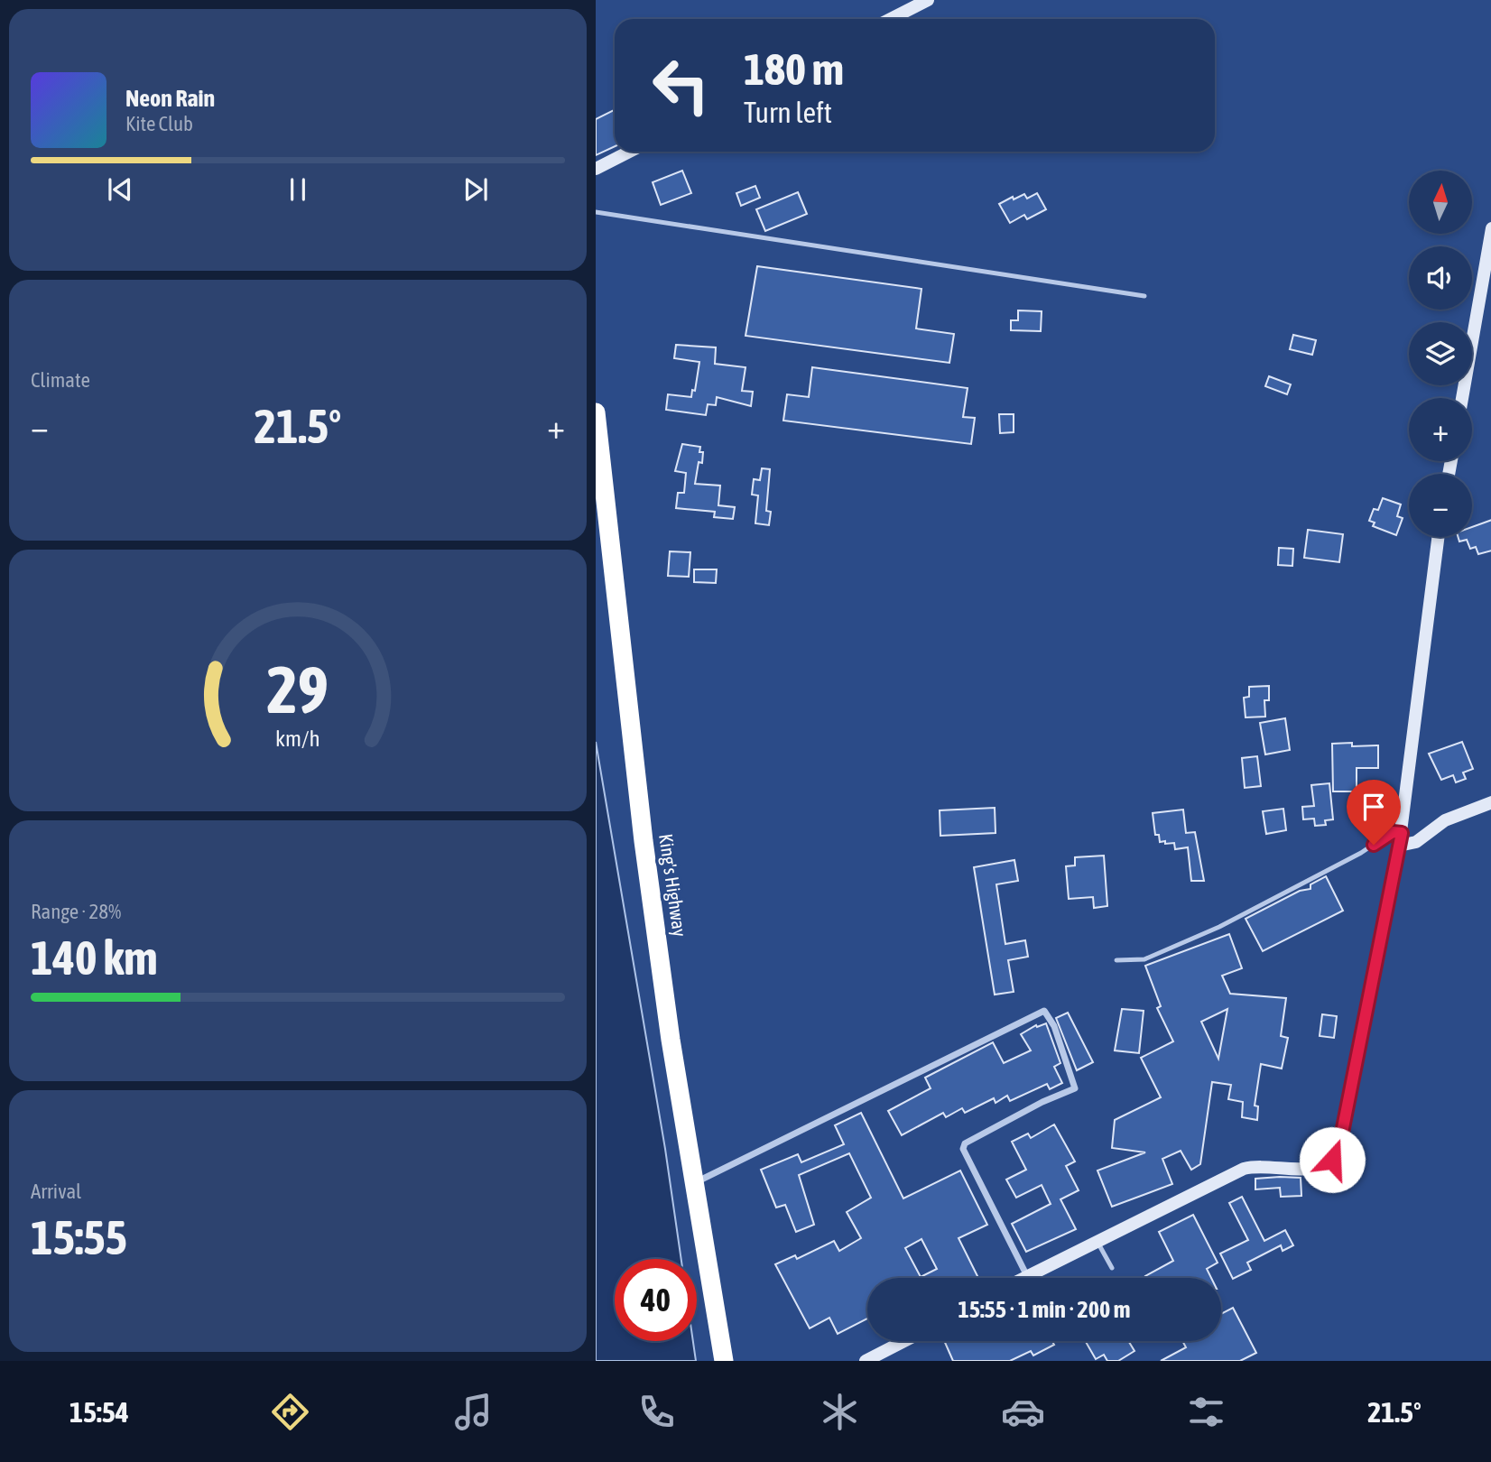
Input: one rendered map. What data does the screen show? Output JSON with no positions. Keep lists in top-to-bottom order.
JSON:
{
  "streets": {
    "highway": ["King's Highway"]
  },
  "north": "top",
  "page": {
    "turn": ["180 m", "Turn left"],
    "song": ["Neon Rain", "Kite Club"],
    "map_buttons": ["+", "−"],
    "tile": [
      "Climate",
      ["Range · 28%", "140 km"],
      ["Arrival", "15:55"]
    ],
    "heat": ["−", "21.5°", "+"],
    "limit": "40",
    "trip": "15:55 · 1 min · 200 m",
    "tabs": ["15:54", "21.5°"],
    "gauge": ["29", "km/h"]
  }
}
